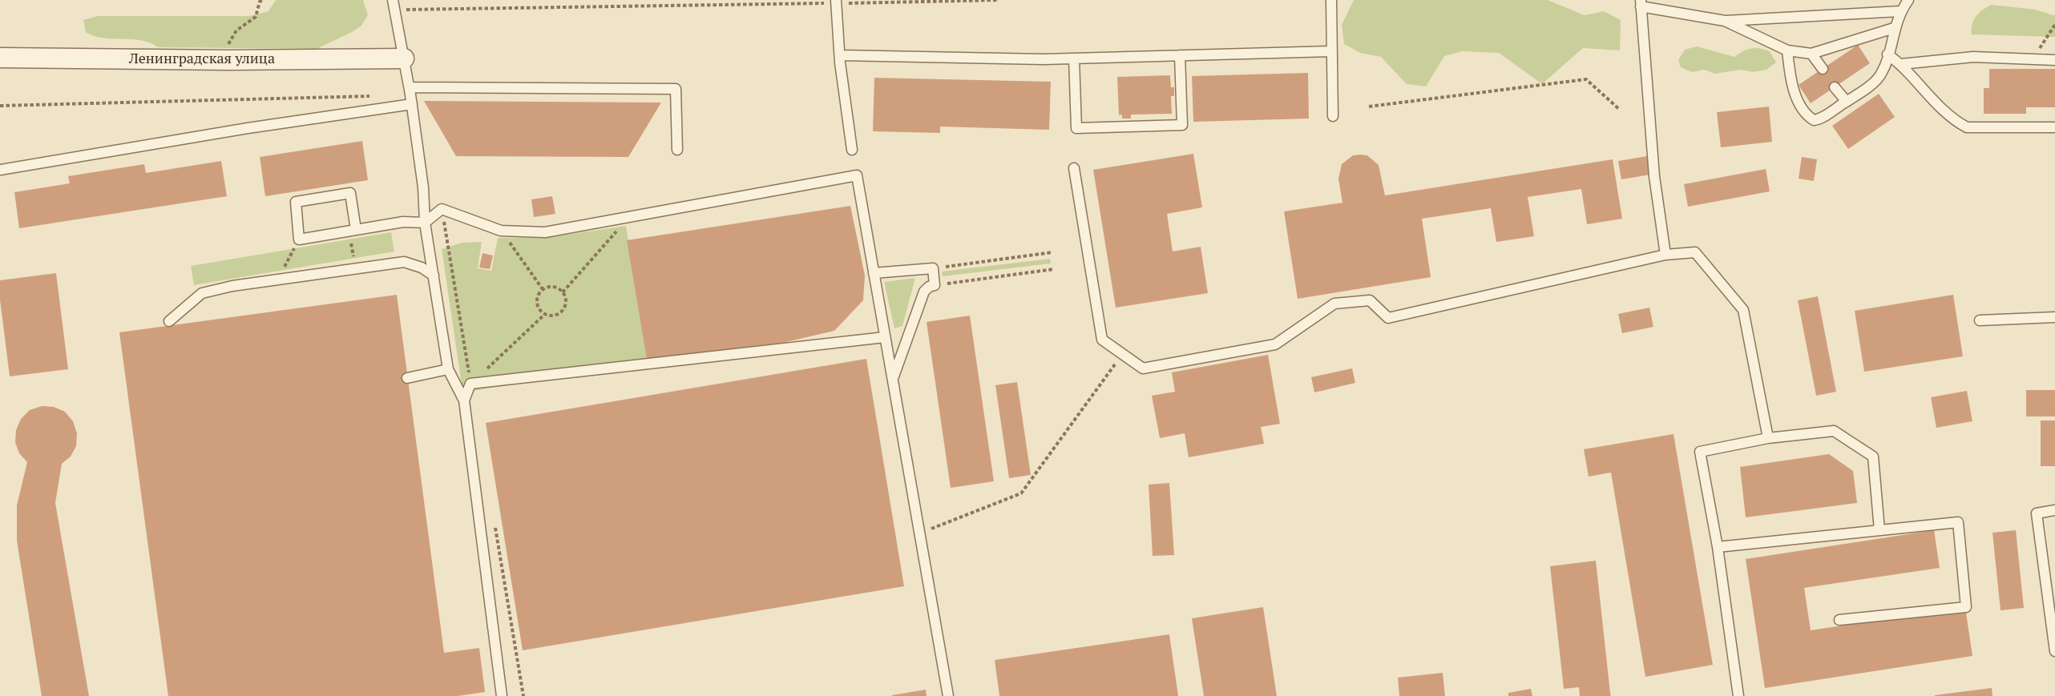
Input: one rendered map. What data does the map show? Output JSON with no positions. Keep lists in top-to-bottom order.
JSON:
{
  "streets": {
    "street": ["Ленинградская улица"]
  }
}
